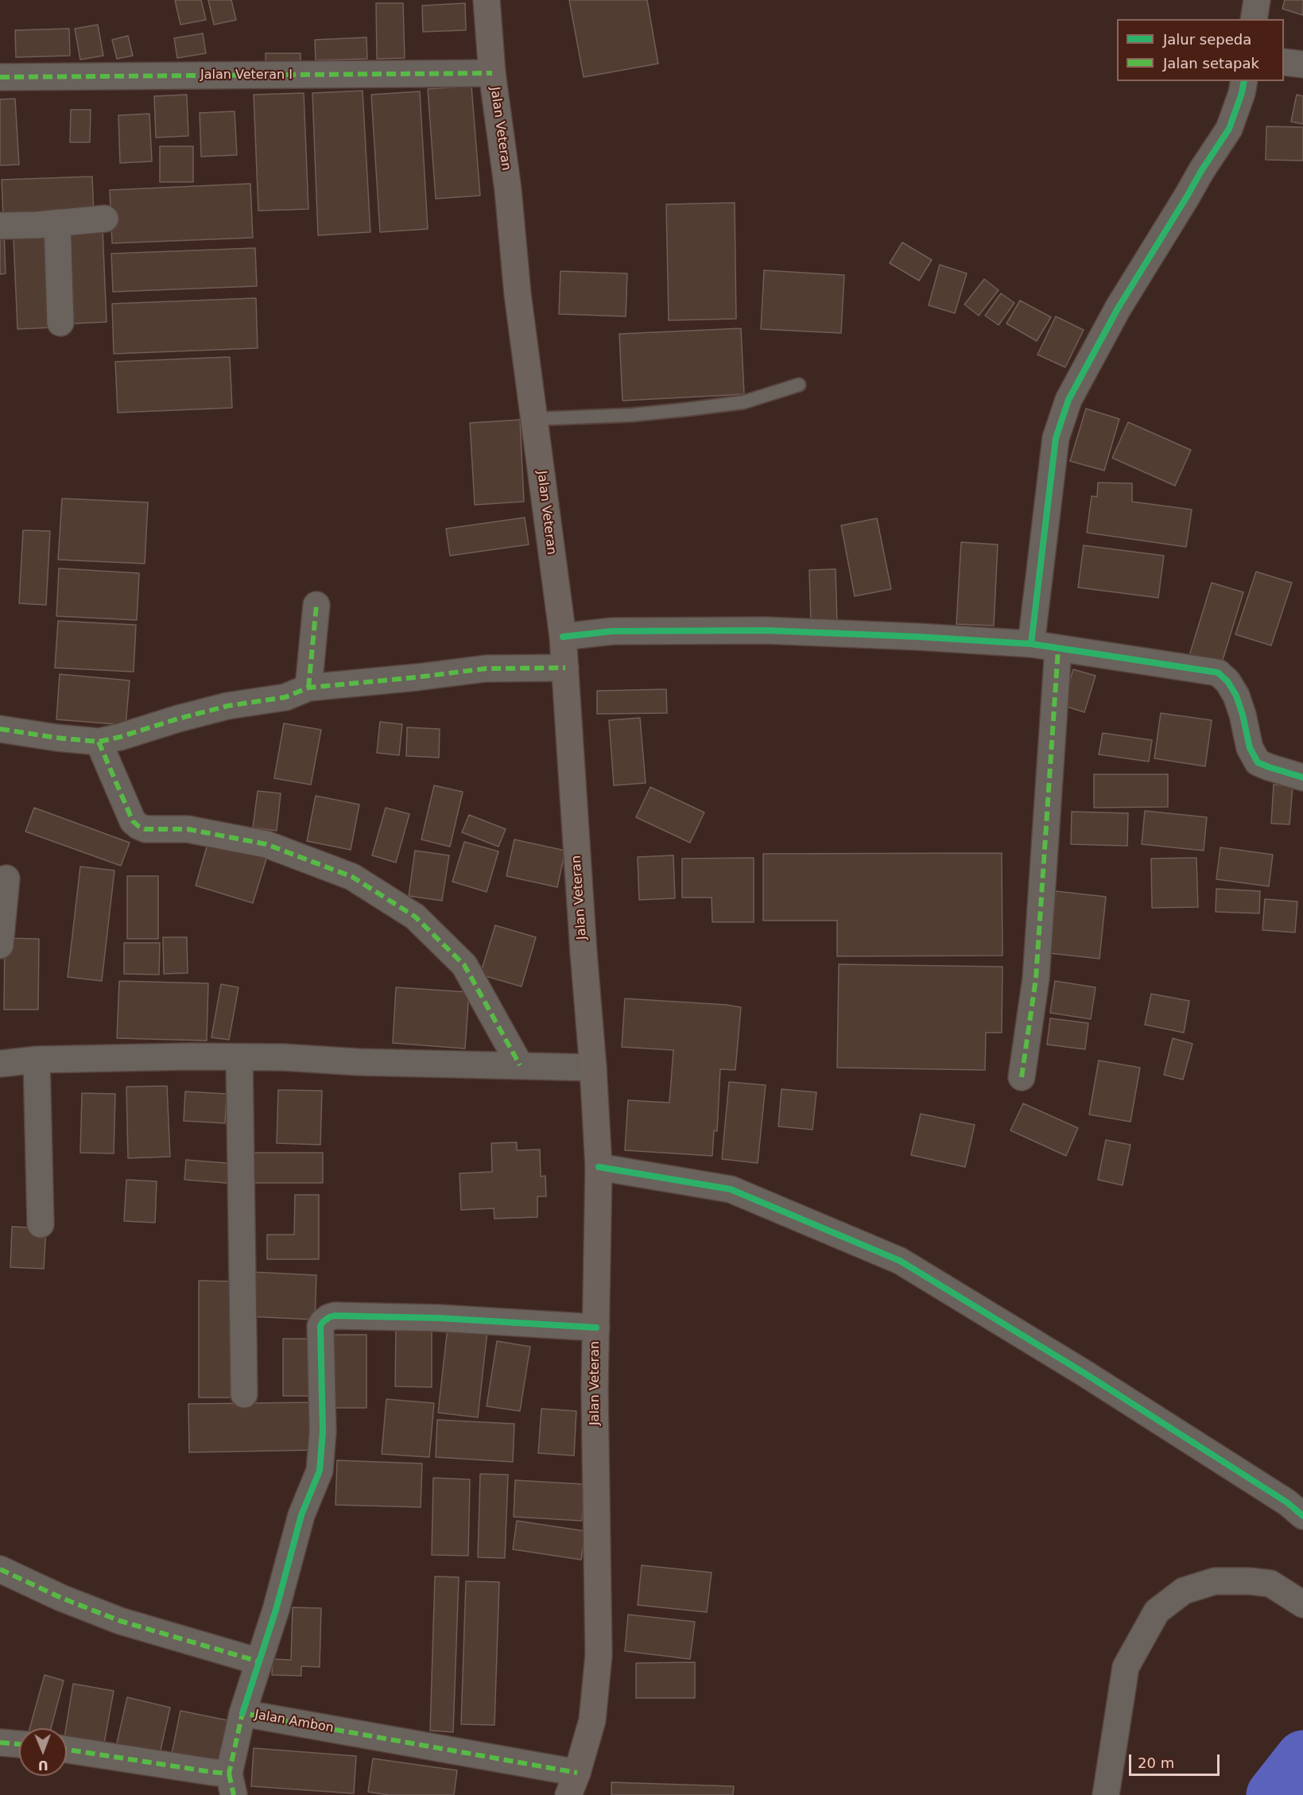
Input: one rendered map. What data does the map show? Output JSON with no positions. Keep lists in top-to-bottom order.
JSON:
{
  "streets": {
    "main road": ["Jalan Veteran"],
    "street": ["Jalan Veteran I", "Jalan Ambon"]
  },
  "crossings": [
    ["Jalan Veteran I", "Jalan Veteran"],
    ["Jalan Veteran", "Jalan Ambon"]
  ],
  "legend": ["Jalur sepeda", "Jalan setapak"],
  "scale_bar": "20 m",
  "north": "bottom"
}
